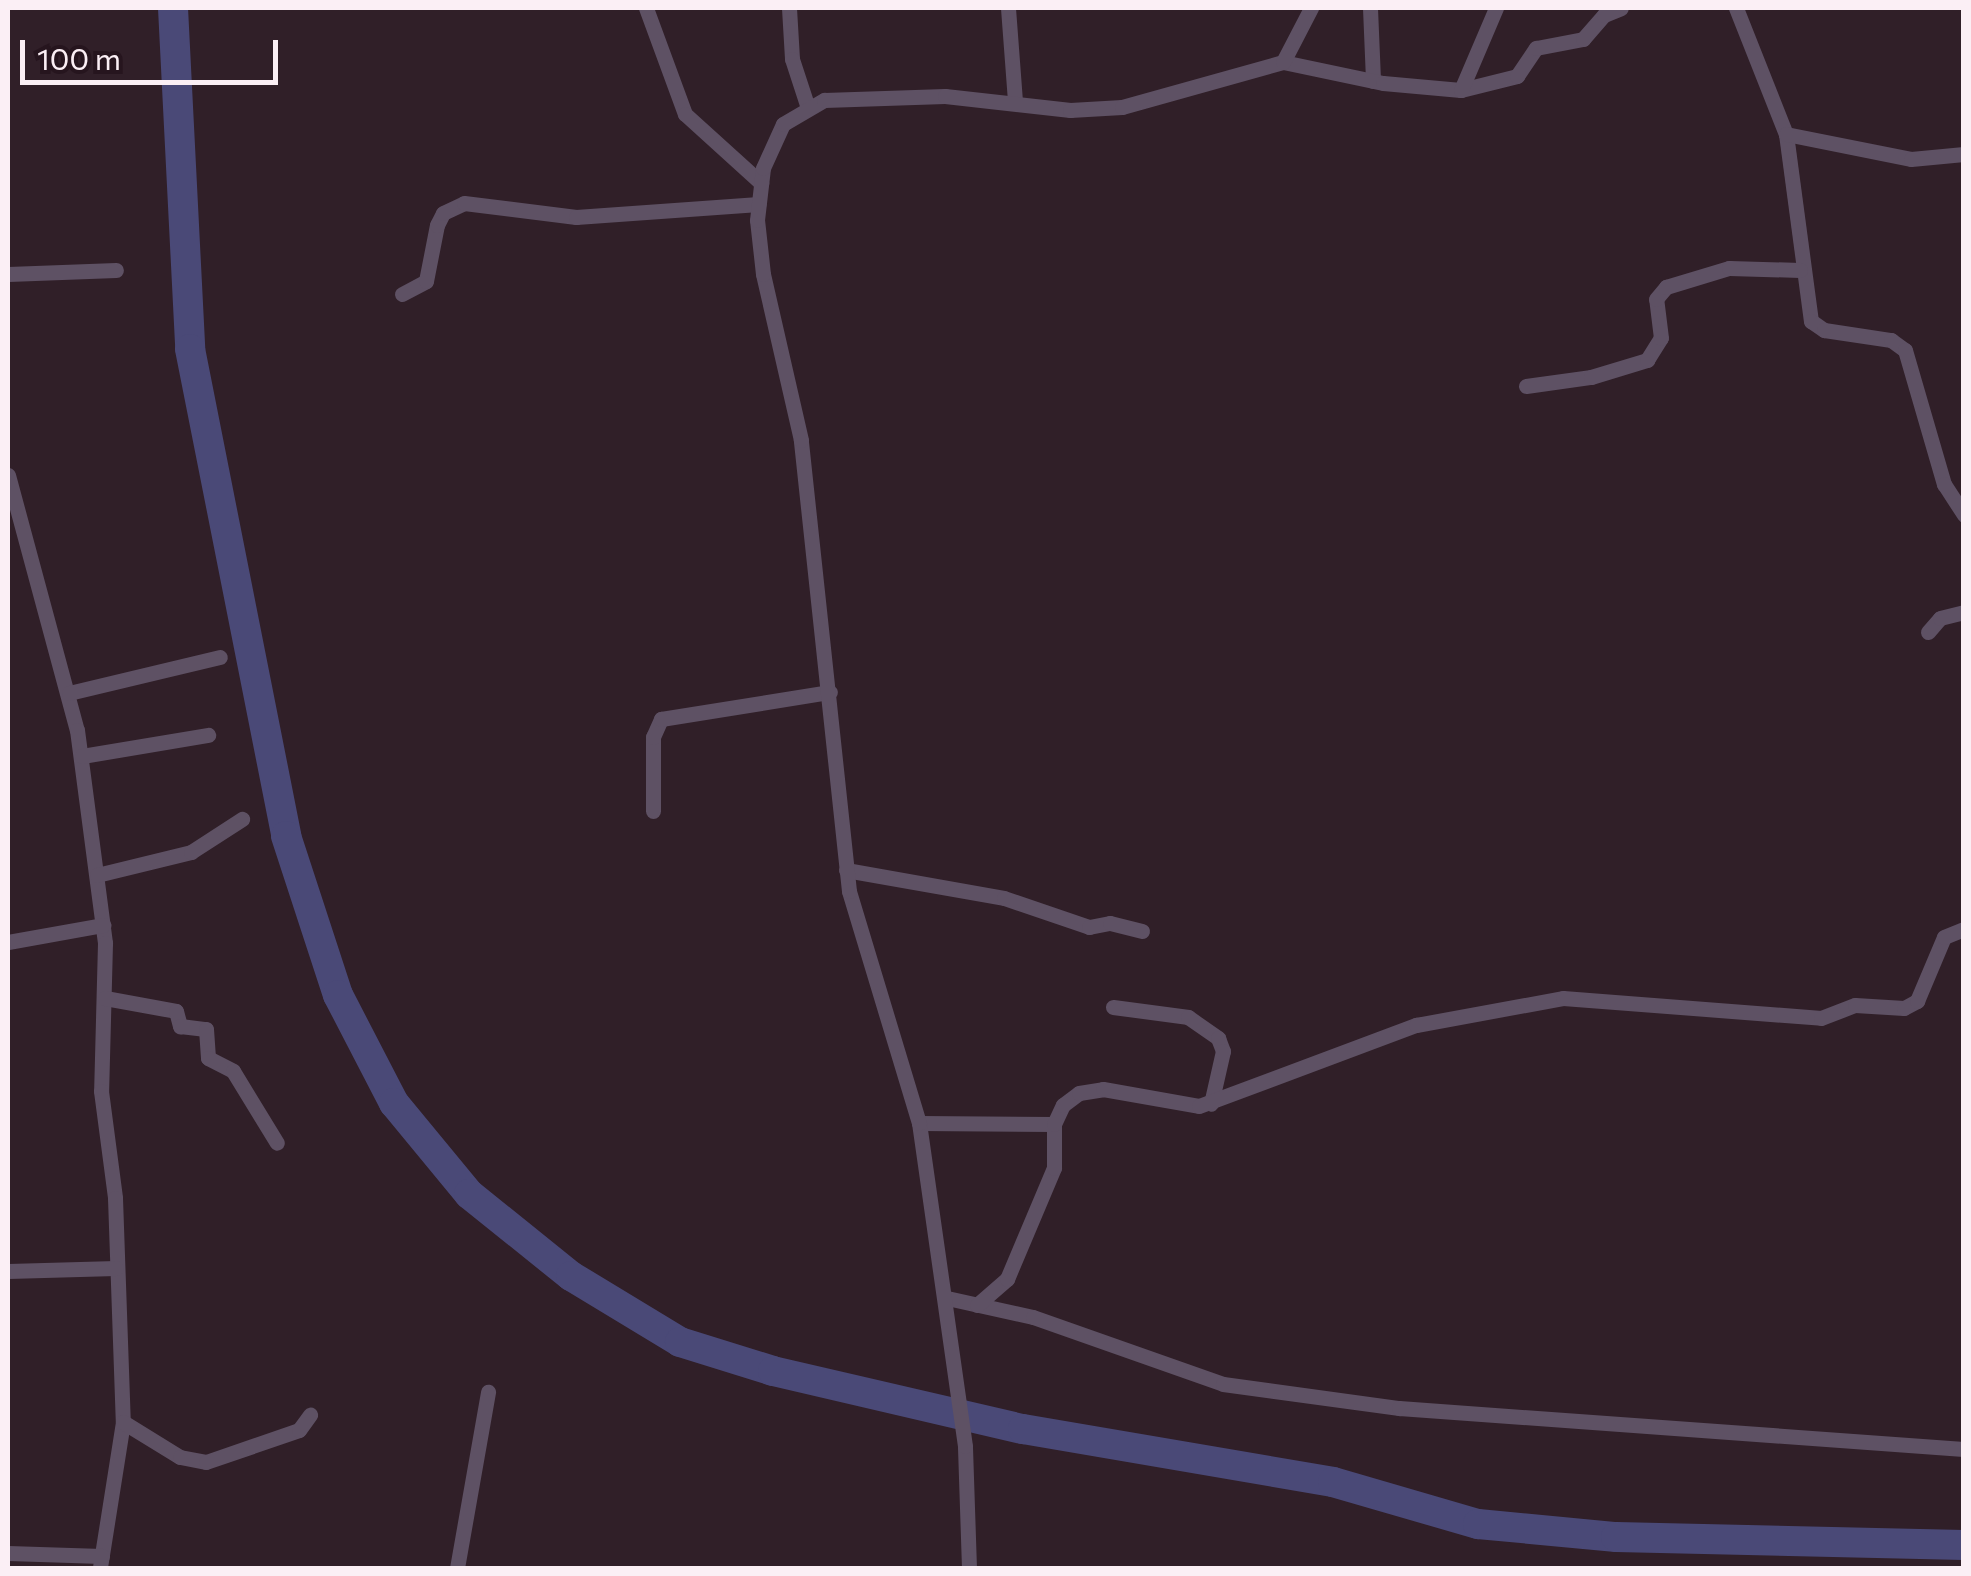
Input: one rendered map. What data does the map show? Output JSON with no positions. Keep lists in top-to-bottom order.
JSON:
{
  "scale_bar": "100 m"
}
